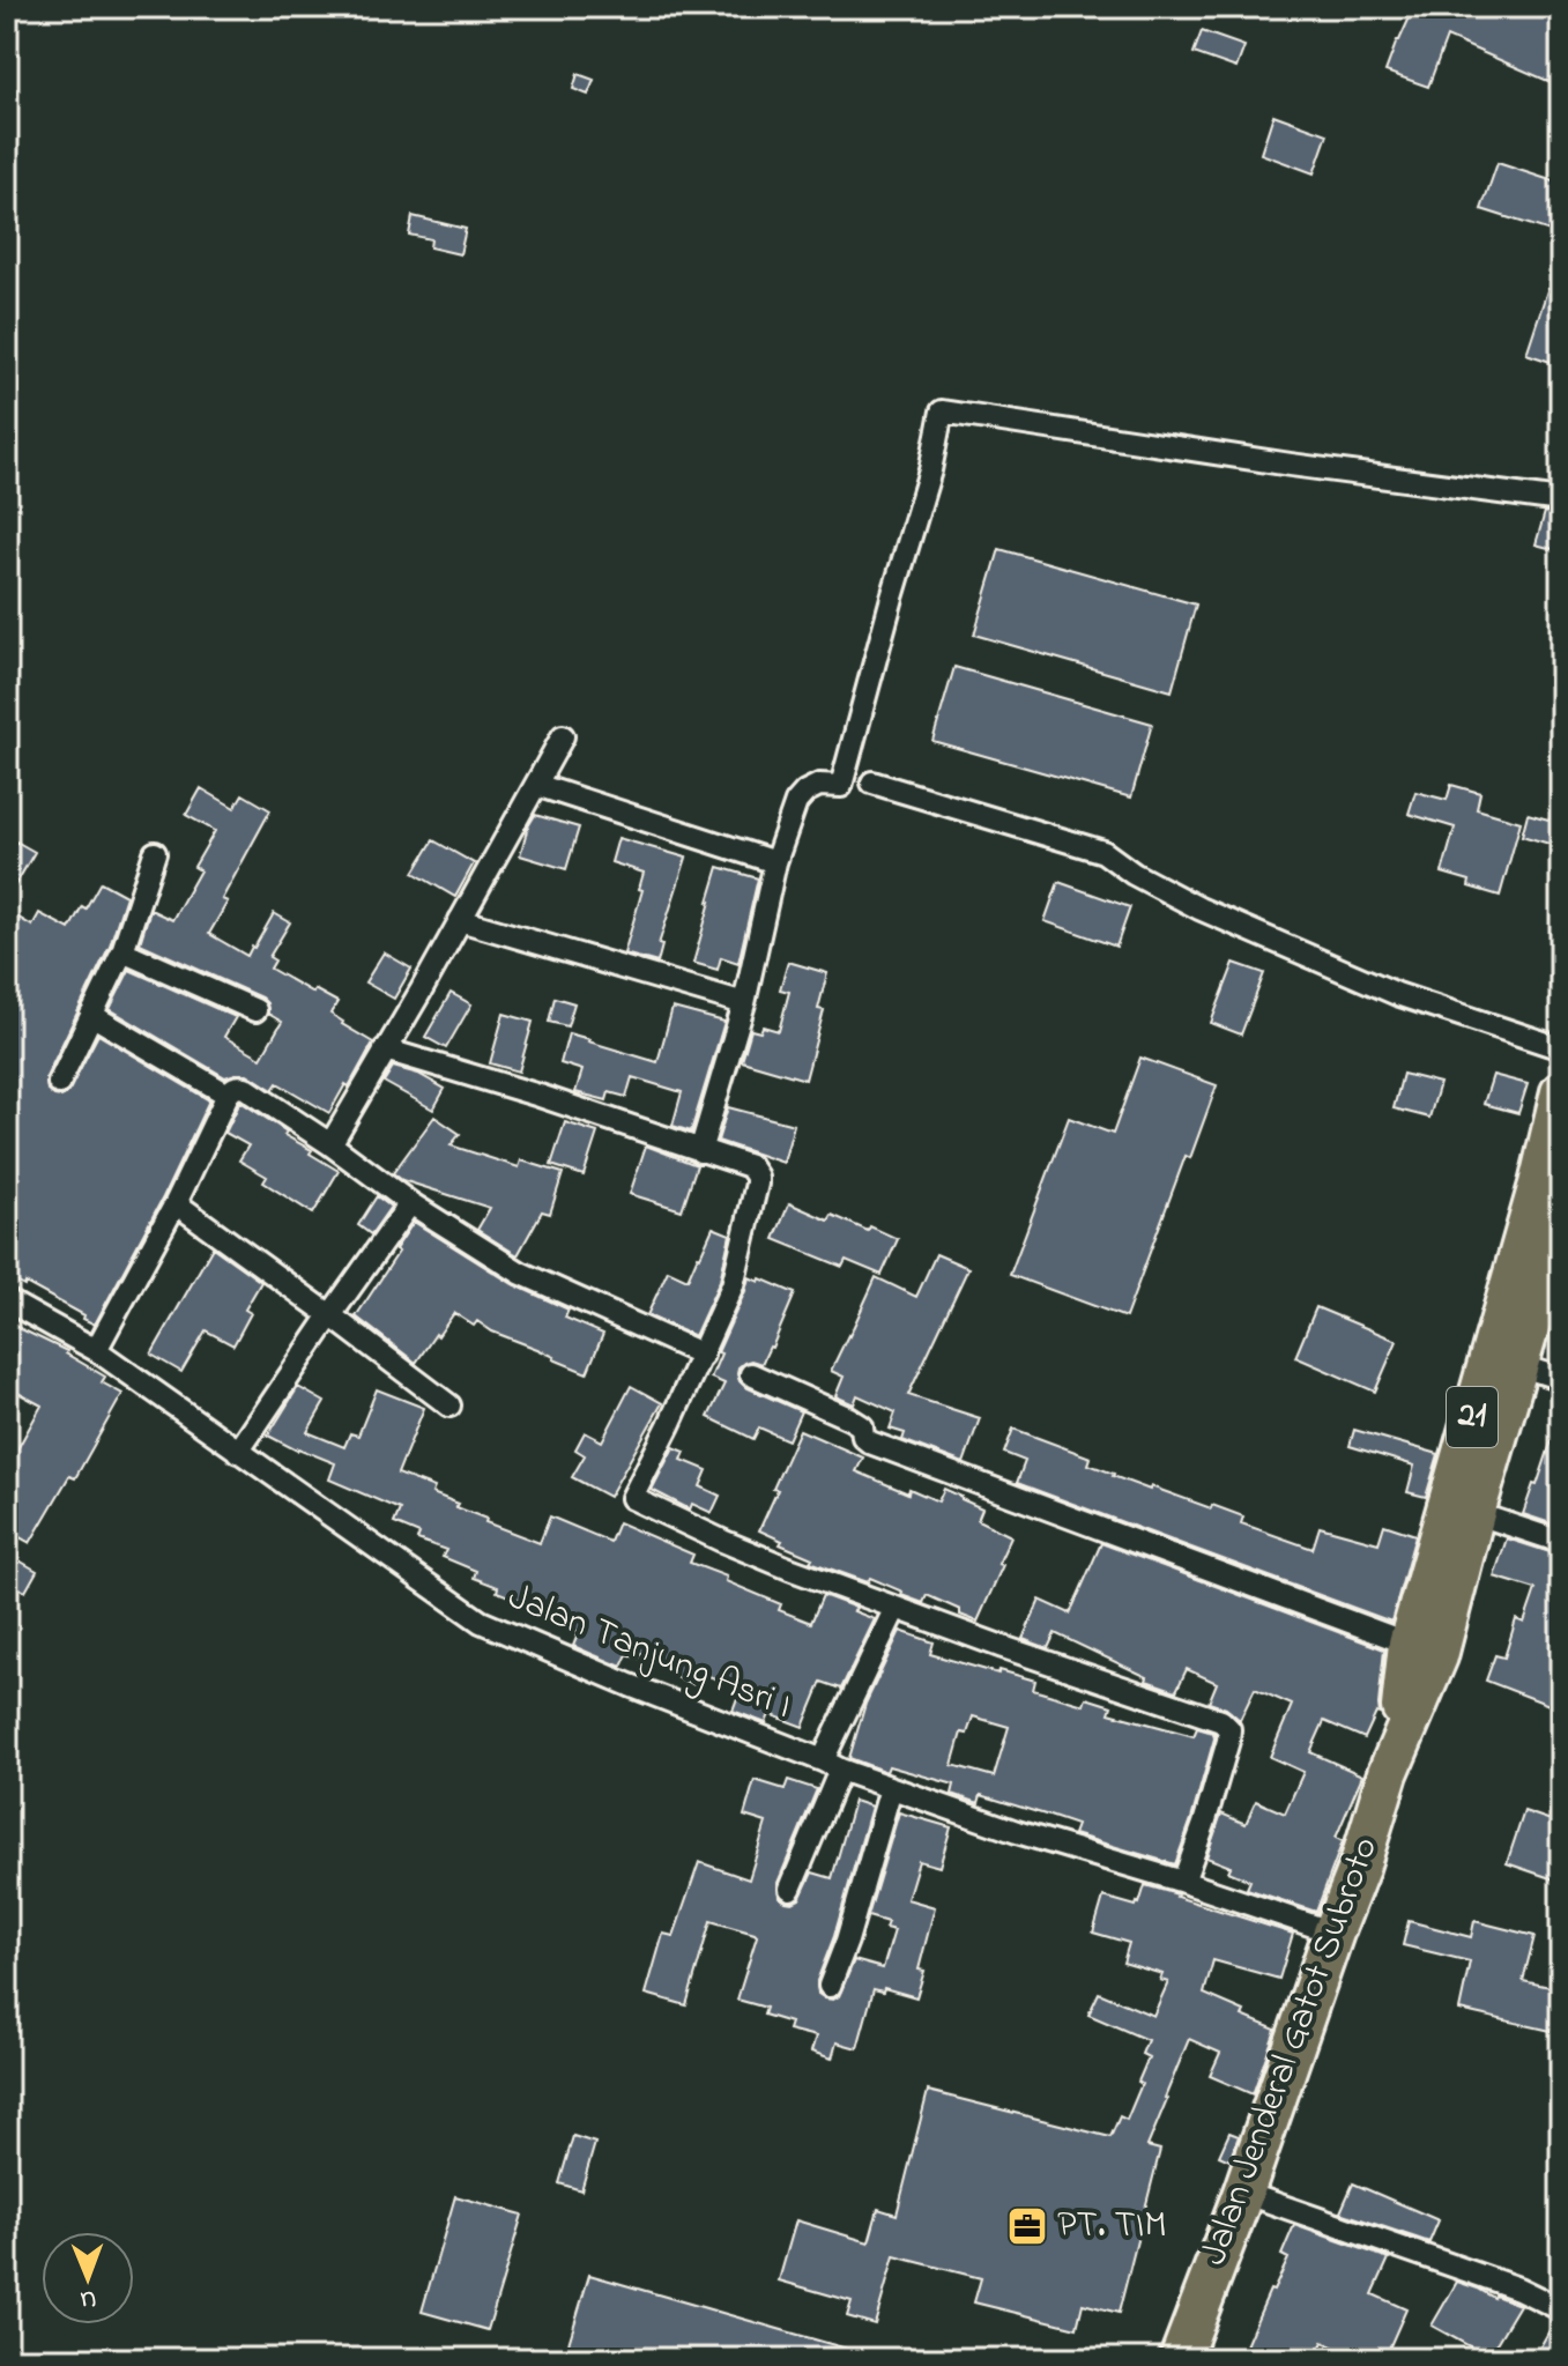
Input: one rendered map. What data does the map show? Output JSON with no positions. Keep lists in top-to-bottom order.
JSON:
{
  "streets": {
    "highway": ["21", "Jalan Jenderal Gatot Subroto"],
    "street": ["Jalan Tanjung Asri I"]
  },
  "crossings": [
    ["21", "Jalan Jenderal Gatot Subroto"],
    ["Jalan Tanjung Asri I", "Jalan Jenderal Gatot Subroto"]
  ],
  "places": {
    "office": ["PT. TIM"]
  },
  "north": "bottom"
}
